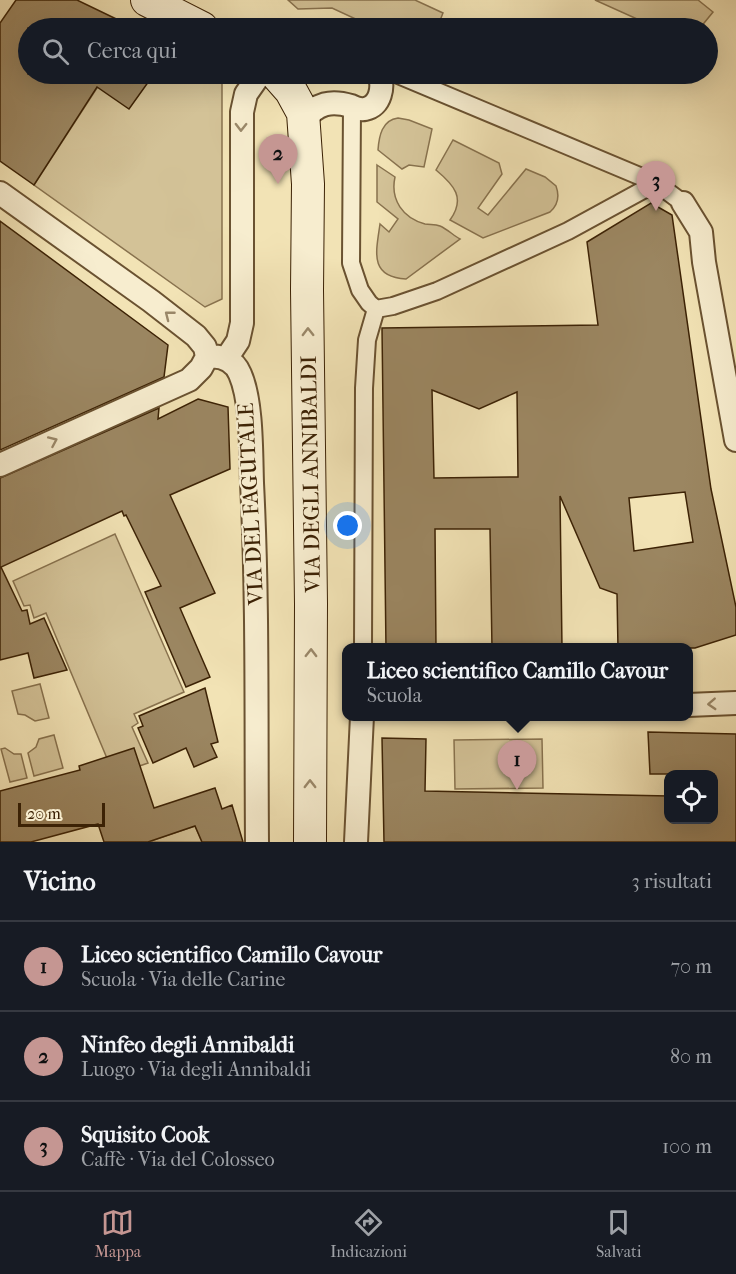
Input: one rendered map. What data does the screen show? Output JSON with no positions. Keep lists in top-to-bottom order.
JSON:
{
  "streets": {
    "main road": ["VIA DEGLI ANNIBALDI"],
    "street": ["VIA DEL FAGUTALE"]
  },
  "one_way": ["VIA DEGLI ANNIBALDI", "VIA DEL FAGUTALE"],
  "scale_bar": "20 m",
  "page": {
    "search": "Cerca qui",
    "pins": ["2", "3", "1"],
    "popup": ["Liceo scientifico Camillo Cavour", "Scuola"],
    "scale": "20 m",
    "heading": ["Vicino", "3 risultati"],
    "list": [
      {
        "mark": "1",
        "name": "Liceo scientifico Camillo Cavour",
        "note": "Scuola · Via delle Carine",
        "value": "70 m"
      },
      {
        "mark": "2",
        "name": "Ninfeo degli Annibaldi",
        "note": "Luogo · Via degli Annibaldi",
        "value": "80 m"
      },
      {
        "mark": "3",
        "name": "Squisito Cook",
        "note": "Caffè · Via del Colosseo",
        "value": "100 m"
      }
    ],
    "nav": ["Mappa", "Indicazioni", "Salvati"]
  }
}
